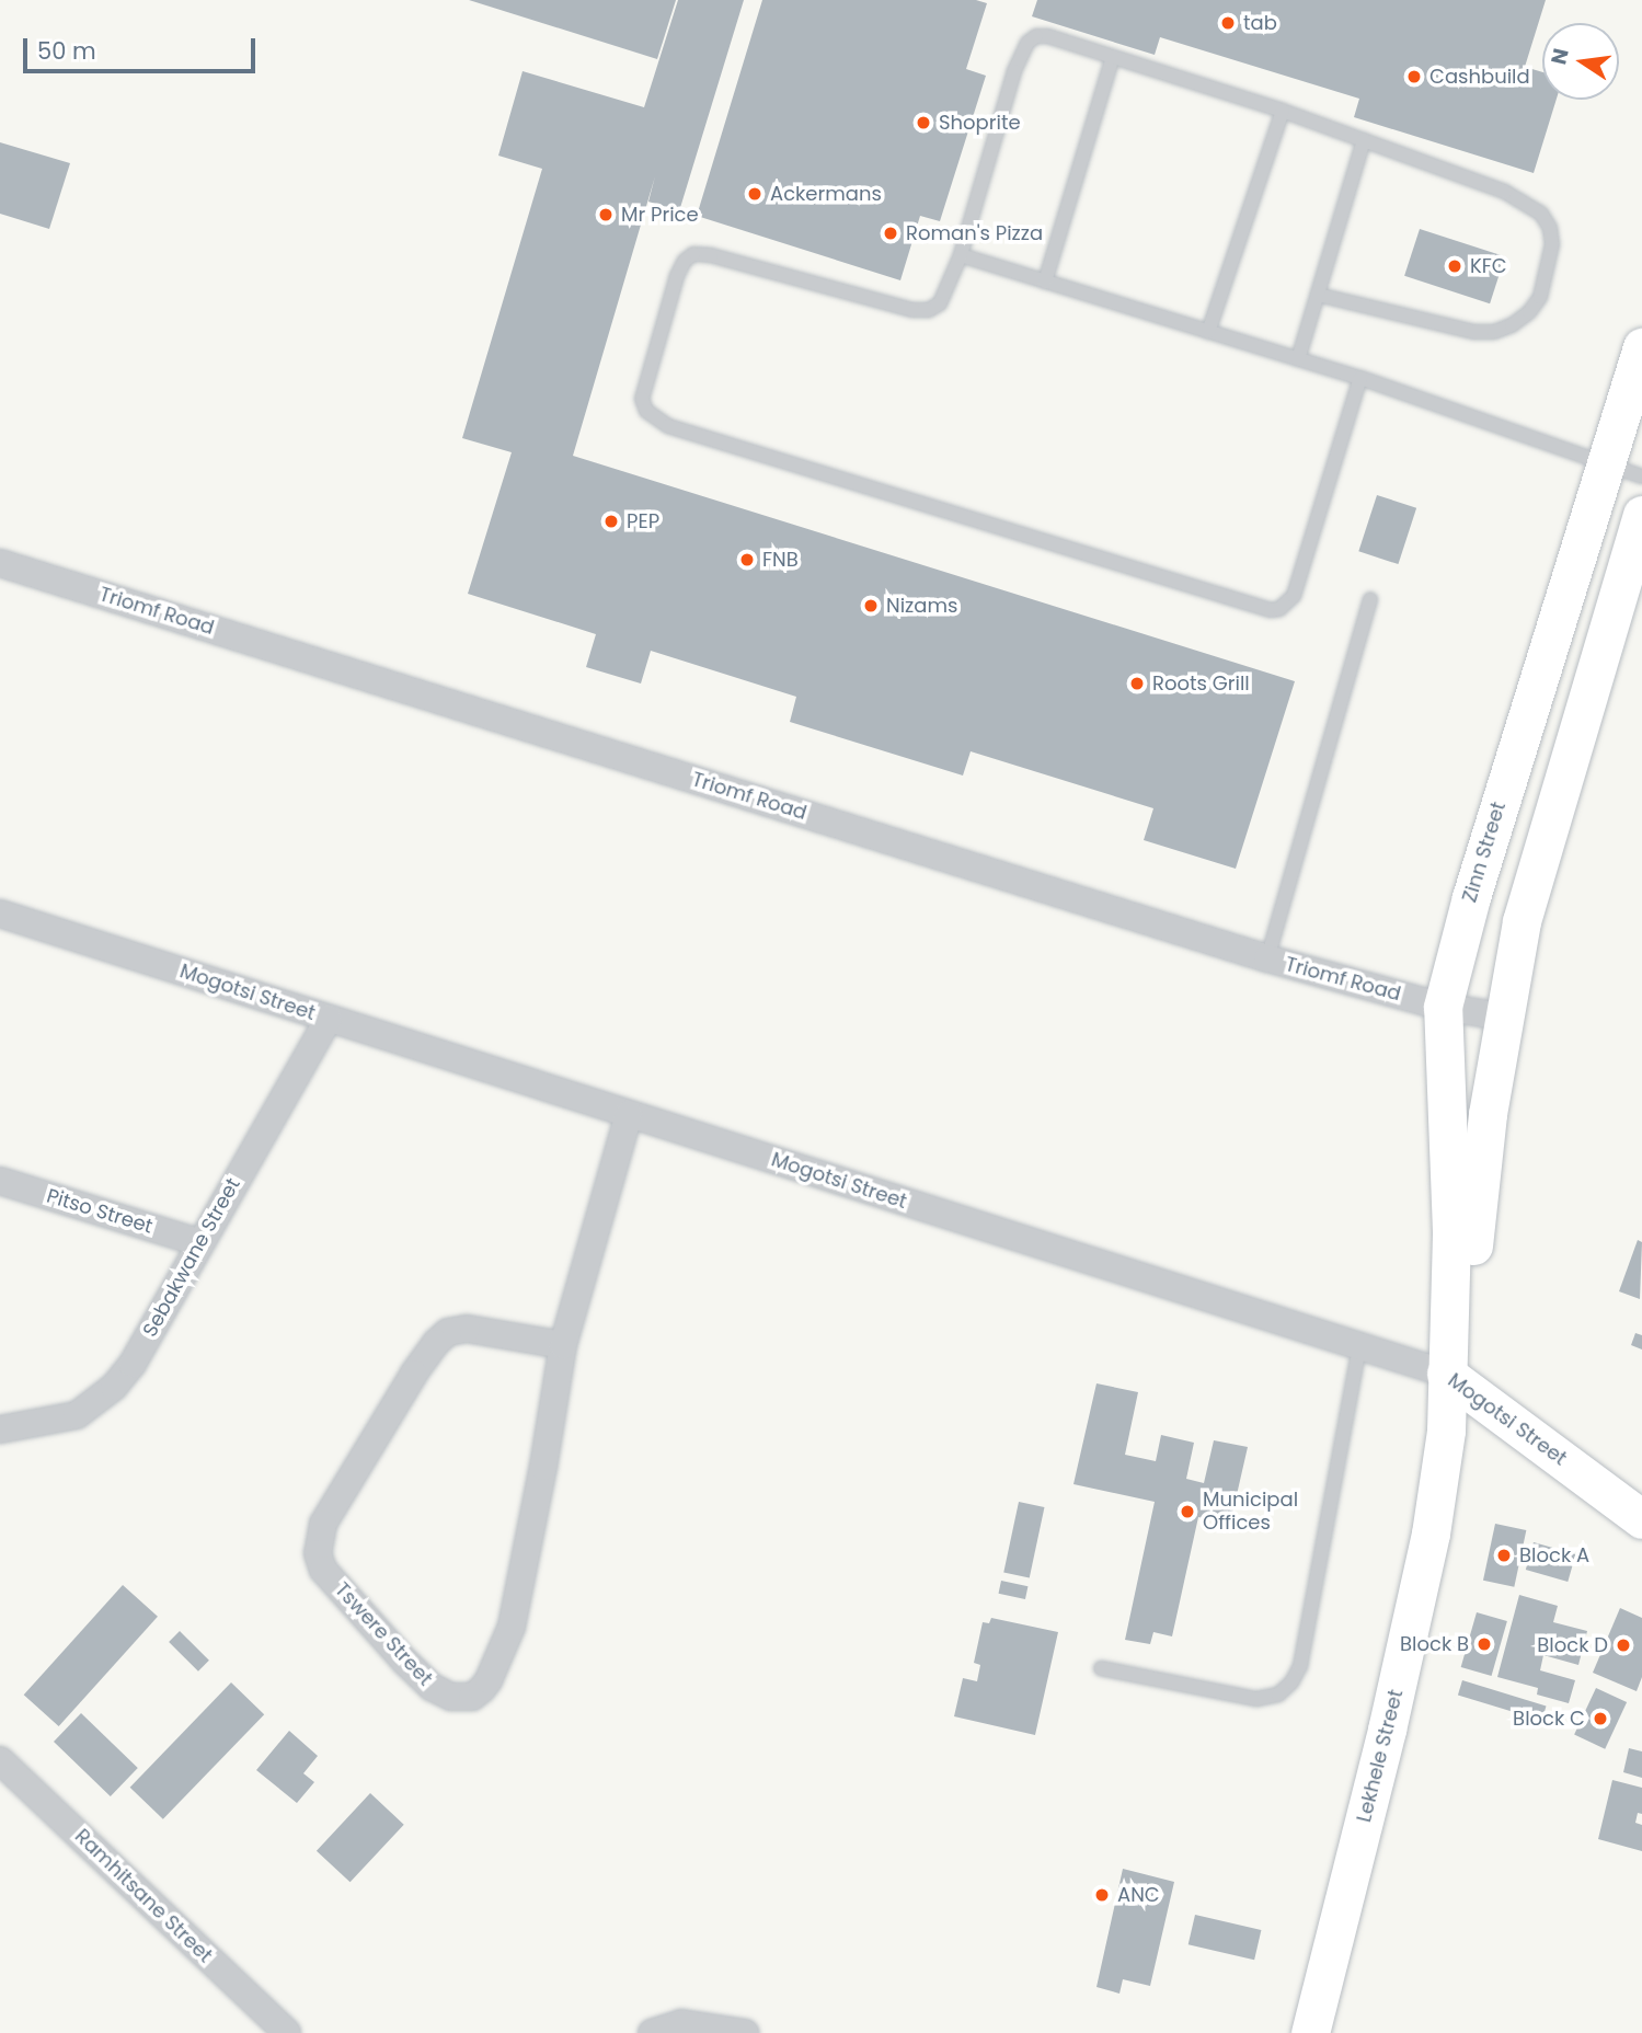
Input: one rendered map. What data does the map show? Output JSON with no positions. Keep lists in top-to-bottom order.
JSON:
{
  "streets": {
    "street": [
      "Triomf Road",
      "Zinn Street",
      "Mogotsi Street",
      "Pitso Street",
      "Sebakwane Street",
      "Tswere Street",
      "Lekhele Street",
      "Ramhitsane Street"
    ]
  },
  "crossings": [
    ["Triomf Road", "Zinn Street"],
    ["Zinn Street", "Mogotsi Street"],
    ["Zinn Street", "Lekhele Street"],
    ["Mogotsi Street", "Sebakwane Street"],
    ["Mogotsi Street", "Tswere Street"],
    ["Mogotsi Street", "Lekhele Street"],
    ["Pitso Street", "Sebakwane Street"]
  ],
  "places": [
    "tab",
    "Cashbuild",
    "Shoprite",
    "Ackermans",
    "Mr Price",
    "Roman's Pizza",
    "KFC",
    "PEP",
    "FNB",
    "Nizams",
    "Roots Grill",
    "Municipal Offices",
    "Block A",
    "Block B",
    "Block D",
    "Block C",
    "ANC"
  ],
  "scale_bar": "50 m",
  "north": "left"
}
